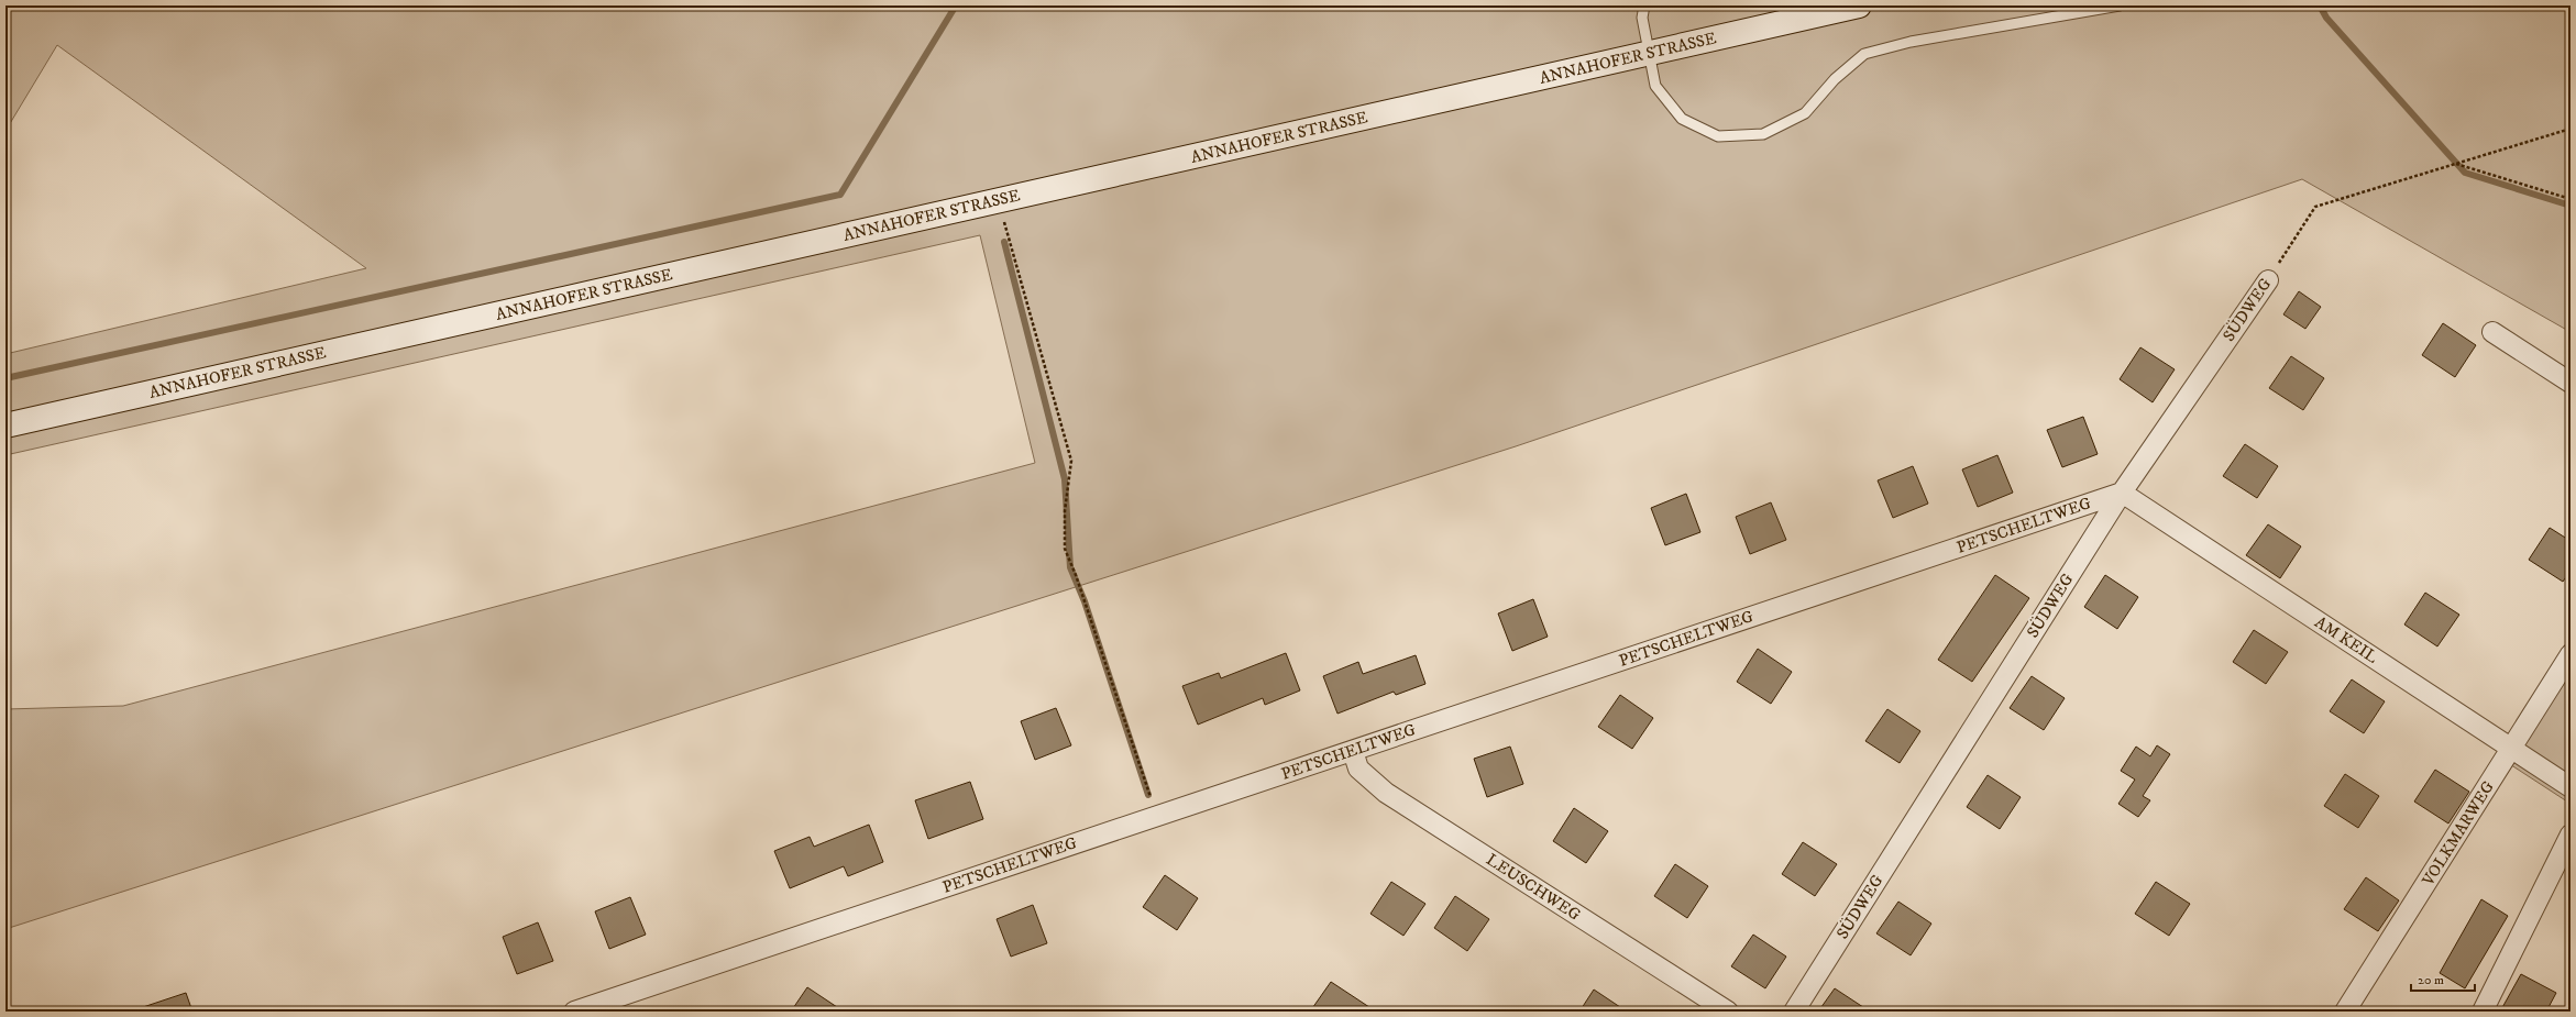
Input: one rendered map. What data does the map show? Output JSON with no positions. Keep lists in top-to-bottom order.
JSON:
{
  "streets": {
    "street": [
      "ANNAHOFER STRASSE",
      "SÜDWEG",
      "PETSCHELTWEG",
      "AM KEIL",
      "VOLKMARWEG",
      "LEUSCHWEG"
    ]
  },
  "crossings": [
    ["SÜDWEG", "PETSCHELTWEG"],
    ["SÜDWEG", "AM KEIL"],
    ["PETSCHELTWEG", "AM KEIL"],
    ["PETSCHELTWEG", "LEUSCHWEG"],
    ["AM KEIL", "VOLKMARWEG"]
  ],
  "scale_bar": "20 m"
}
